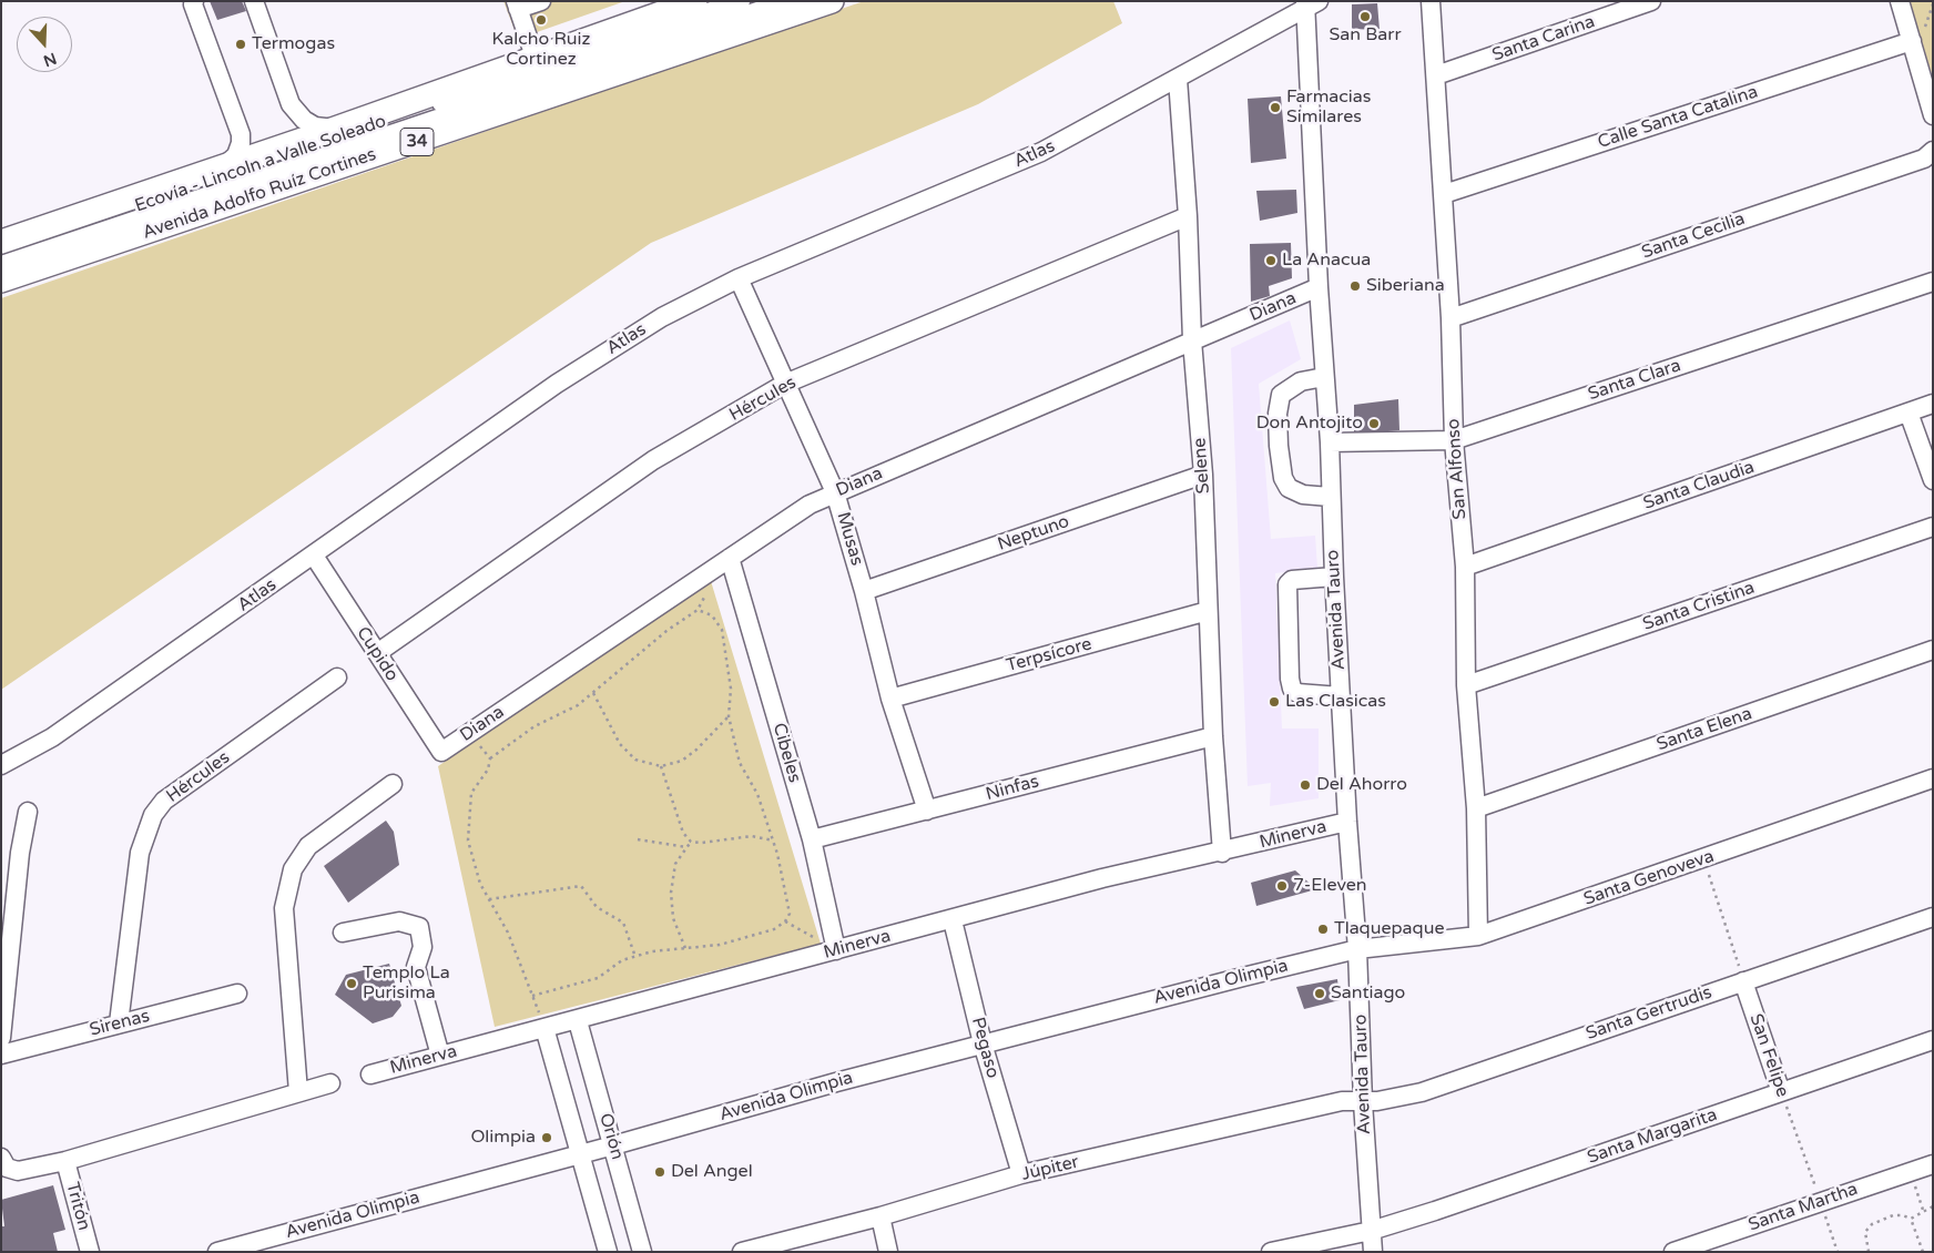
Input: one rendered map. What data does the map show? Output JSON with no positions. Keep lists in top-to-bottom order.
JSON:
{
  "streets": {
    "main road": ["34", "Avenida Adolfo Ruíz Cortines"],
    "street": [
      "Santa Carina",
      "Calle Santa Catalina",
      "Atlas",
      "Ecovía - Lincoln a Valle Soleado",
      "Santa Cecilia",
      "Diana",
      "Santa Clara",
      "Hércules",
      "Selene",
      "San Alfonso",
      "Santa Claudia",
      "Neptuno",
      "Musas",
      "Santa Cristina",
      "Avenida Tauro",
      "Cupido",
      "Terpsícore",
      "Santa Elena",
      "Cibeles",
      "Ninfas",
      "Minerva",
      "Santa Genoveva",
      "Avenida Olimpia",
      "Santa Gertrudis",
      "Sirenas",
      "Pegaso",
      "San Felipe",
      "Orión",
      "Santa Margarita",
      "Júpiter",
      "Tritón",
      "Santa Martha"
    ]
  },
  "crossings": [
    ["Santa Carina", "San Alfonso"],
    ["Calle Santa Catalina", "San Alfonso"],
    ["Atlas", "Selene"],
    ["Atlas", "Musas"],
    ["Atlas", "Avenida Tauro"],
    ["Atlas", "Cupido"],
    ["Santa Cecilia", "San Alfonso"],
    ["Diana", "Selene"],
    ["Diana", "Musas"],
    ["Diana", "Avenida Tauro"],
    ["Diana", "Cupido"],
    ["Diana", "Cibeles"],
    ["Santa Clara", "San Alfonso"],
    ["Santa Clara", "Avenida Tauro"],
    ["Hércules", "Selene"],
    ["Hércules", "Musas"],
    ["Hércules", "Cupido"],
    ["Hércules", "Sirenas"],
    ["Selene", "Neptuno"],
    ["Selene", "Terpsícore"],
    ["Selene", "Ninfas"],
    ["Selene", "Minerva"],
    ["San Alfonso", "Santa Claudia"],
    ["San Alfonso", "Santa Cristina"],
    ["San Alfonso", "Santa Elena"],
    ["San Alfonso", "Santa Genoveva"],
    ["Neptuno", "Musas"],
    ["Musas", "Terpsícore"],
    ["Musas", "Ninfas"],
    ["Avenida Tauro", "Minerva"],
    ["Avenida Tauro", "Santa Genoveva"],
    ["Avenida Tauro", "Avenida Olimpia"],
    ["Avenida Tauro", "Santa Gertrudis"],
    ["Avenida Tauro", "Santa Margarita"],
    ["Avenida Tauro", "Júpiter"],
    ["Cibeles", "Ninfas"],
    ["Cibeles", "Minerva"],
    ["Minerva", "Pegaso"],
    ["Minerva", "Orión"],
    ["Santa Genoveva", "Avenida Olimpia"],
    ["Avenida Olimpia", "Pegaso"],
    ["Avenida Olimpia", "Orión"],
    ["Santa Gertrudis", "San Felipe"],
    ["Santa Gertrudis", "Júpiter"],
    ["Pegaso", "Júpiter"],
    ["San Felipe", "Santa Margarita"],
    ["San Felipe", "Santa Martha"]
  ],
  "places": [
    "San Barr",
    "Kalcho Ruiz Cortinez",
    "Termogas",
    "Farmacias Similares",
    "La Anacua",
    "Siberiana",
    "Don Antojito",
    "Las Clasicas",
    "Del Ahorro",
    "7-Eleven",
    "Tlaquepaque",
    "Templo La Purisima",
    "Santiago",
    "Olimpia",
    "Del Angel"
  ],
  "north": "bottom"
}
